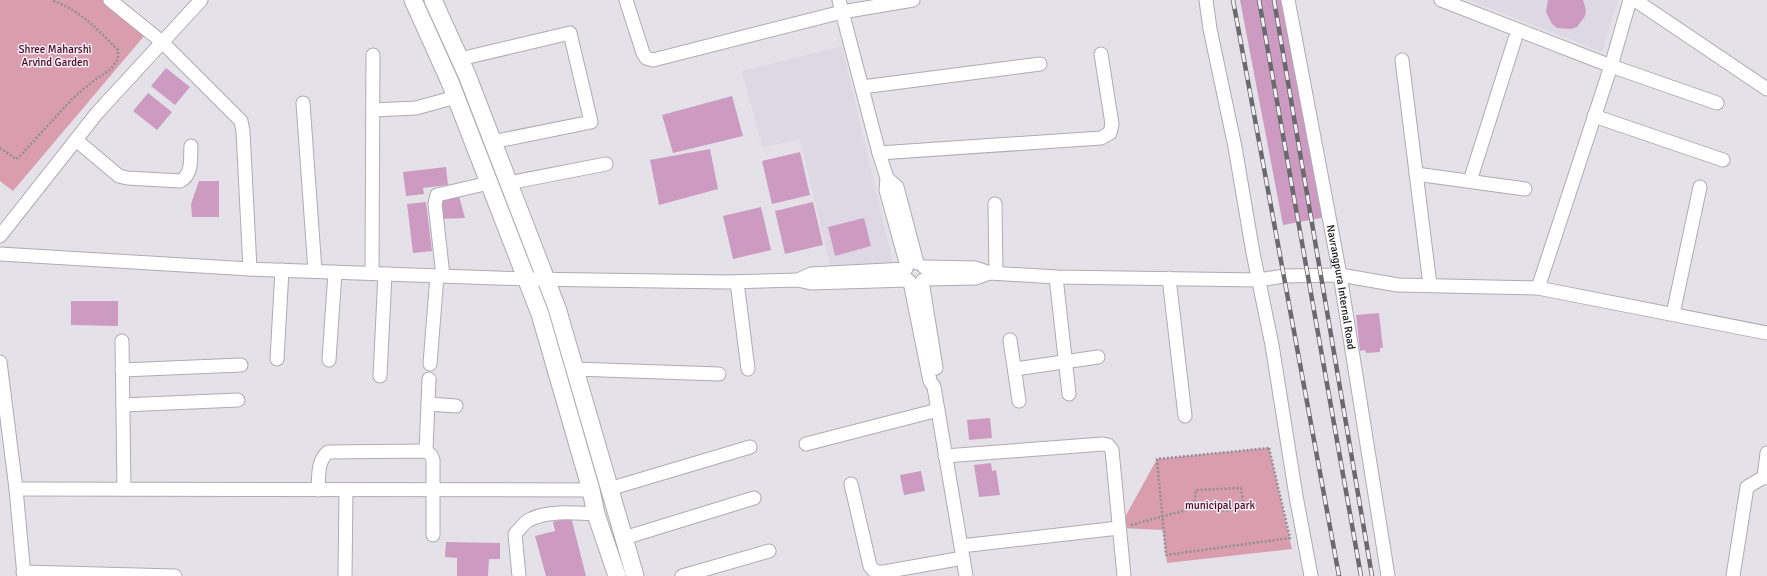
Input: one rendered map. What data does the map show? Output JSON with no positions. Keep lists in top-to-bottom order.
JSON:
{
  "streets": {
    "street": ["Navrangpura Internal Road"]
  },
  "parks": ["Shree Maharshi Arvind Garden", "municipal park"]
}
